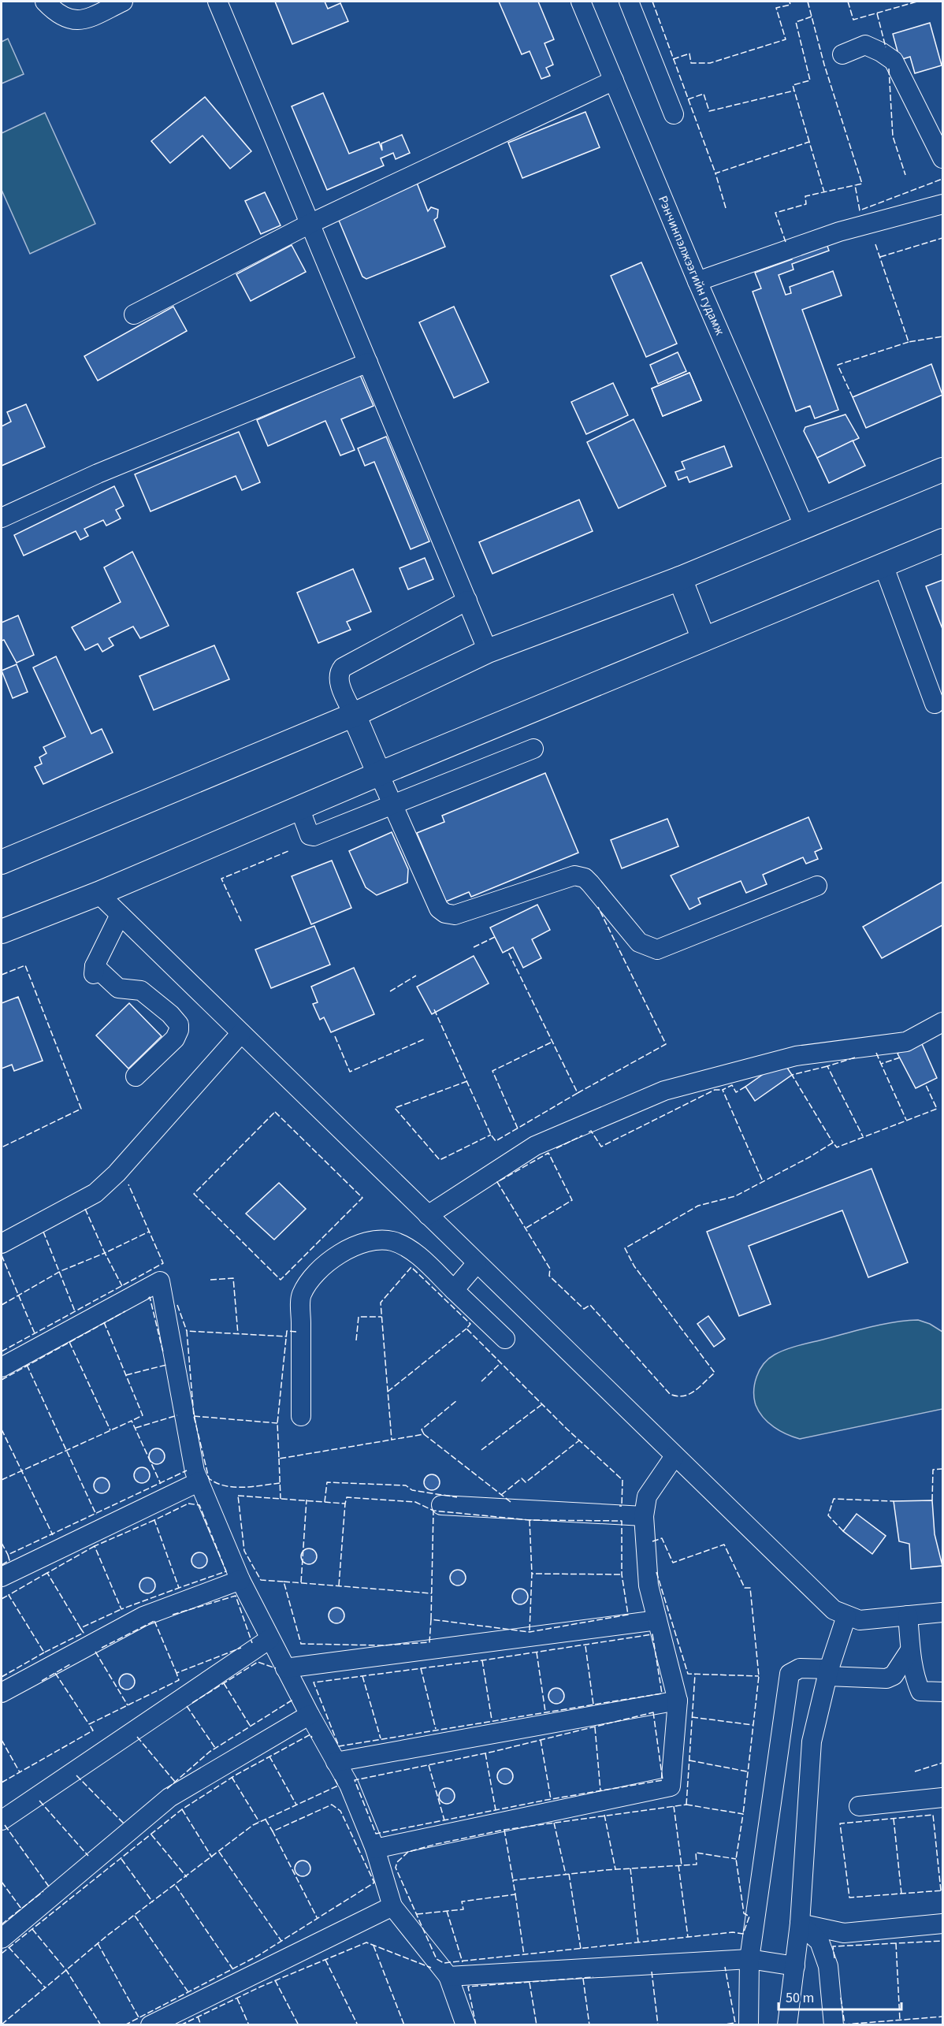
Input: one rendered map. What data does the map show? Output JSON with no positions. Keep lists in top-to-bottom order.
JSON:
{
  "streets": {
    "street": ["Рэнчинпэлжээгийн гудамж"]
  },
  "scale_bar": "50 m"
}
